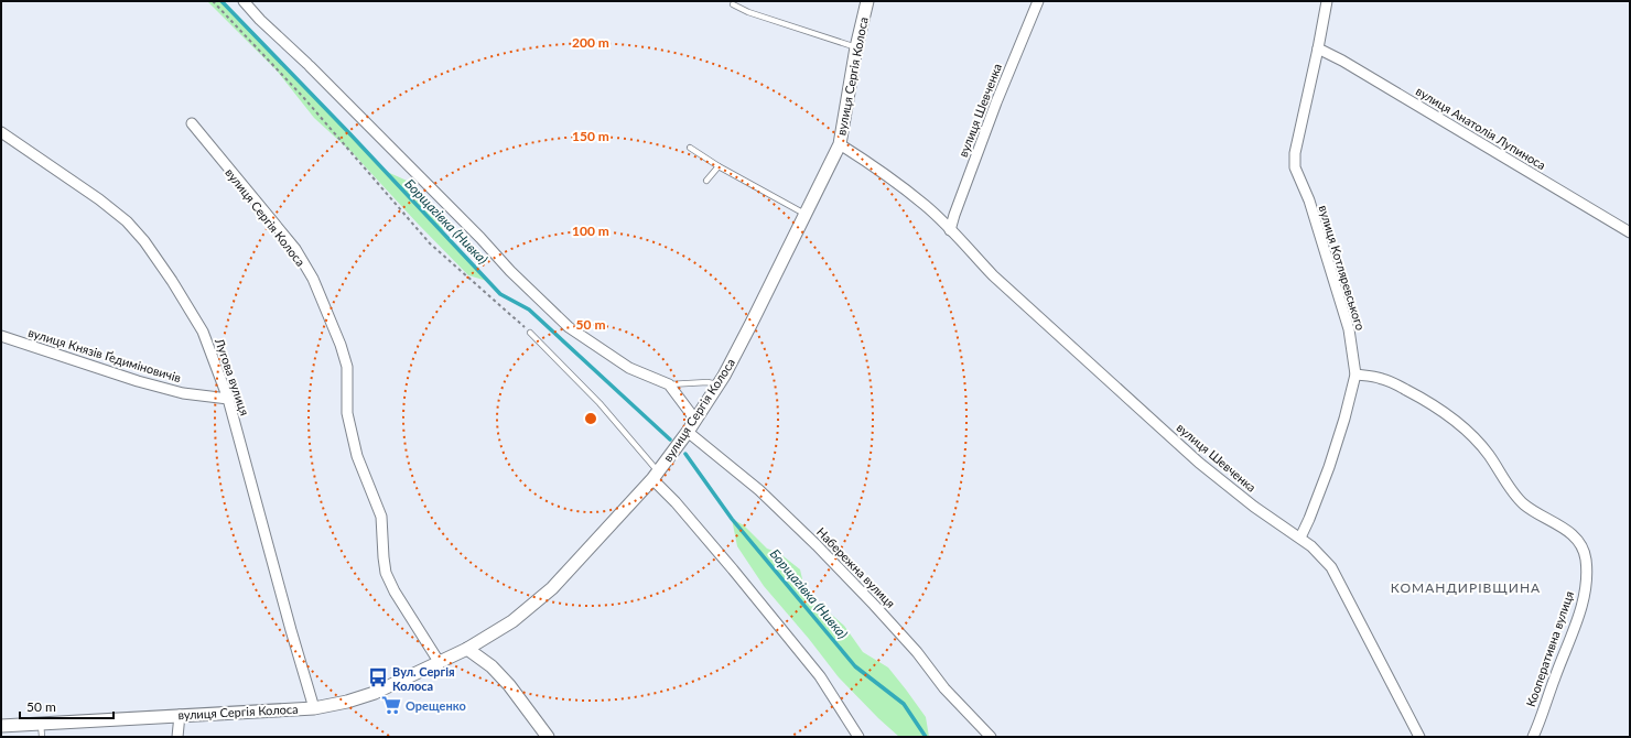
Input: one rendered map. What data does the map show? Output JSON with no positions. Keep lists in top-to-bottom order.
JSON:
{
  "streets": {
    "street": [
      "вулиця Сергія Колоса",
      "вулиця Шевченка",
      "вулиця Анатолія Лупиноса",
      "вулиця Котляревського",
      "вулиця Князів Ґедиміновичів",
      "Лугова вулиця",
      "Набережна вулиця",
      "Кооперативна вулиця"
    ]
  },
  "crossings": [
    ["вулиця Сергія Колоса", "вулиця Шевченка"],
    ["вулиця Сергія Колоса", "Лугова вулиця"],
    ["вулиця Сергія Колоса", "Набережна вулиця"],
    ["вулиця Шевченка", "вулиця Котляревського"],
    ["вулиця Анатолія Лупиноса", "вулиця Котляревського"],
    ["вулиця Котляревського", "Кооперативна вулиця"],
    ["вулиця Князів Ґедиміновичів", "Лугова вулиця"]
  ],
  "districts": ["КОМАНДИРІВЩИНА"],
  "water": ["Борщагівка (Нивка)"],
  "places": {
    "bus stop": ["Вул. Сергія Колоса"],
    "supermarket": ["Орещенко"]
  },
  "scale_bar": "50 m",
  "rings": [
    "200 m",
    "150 m",
    "100 m",
    "50 m"
  ]
}
